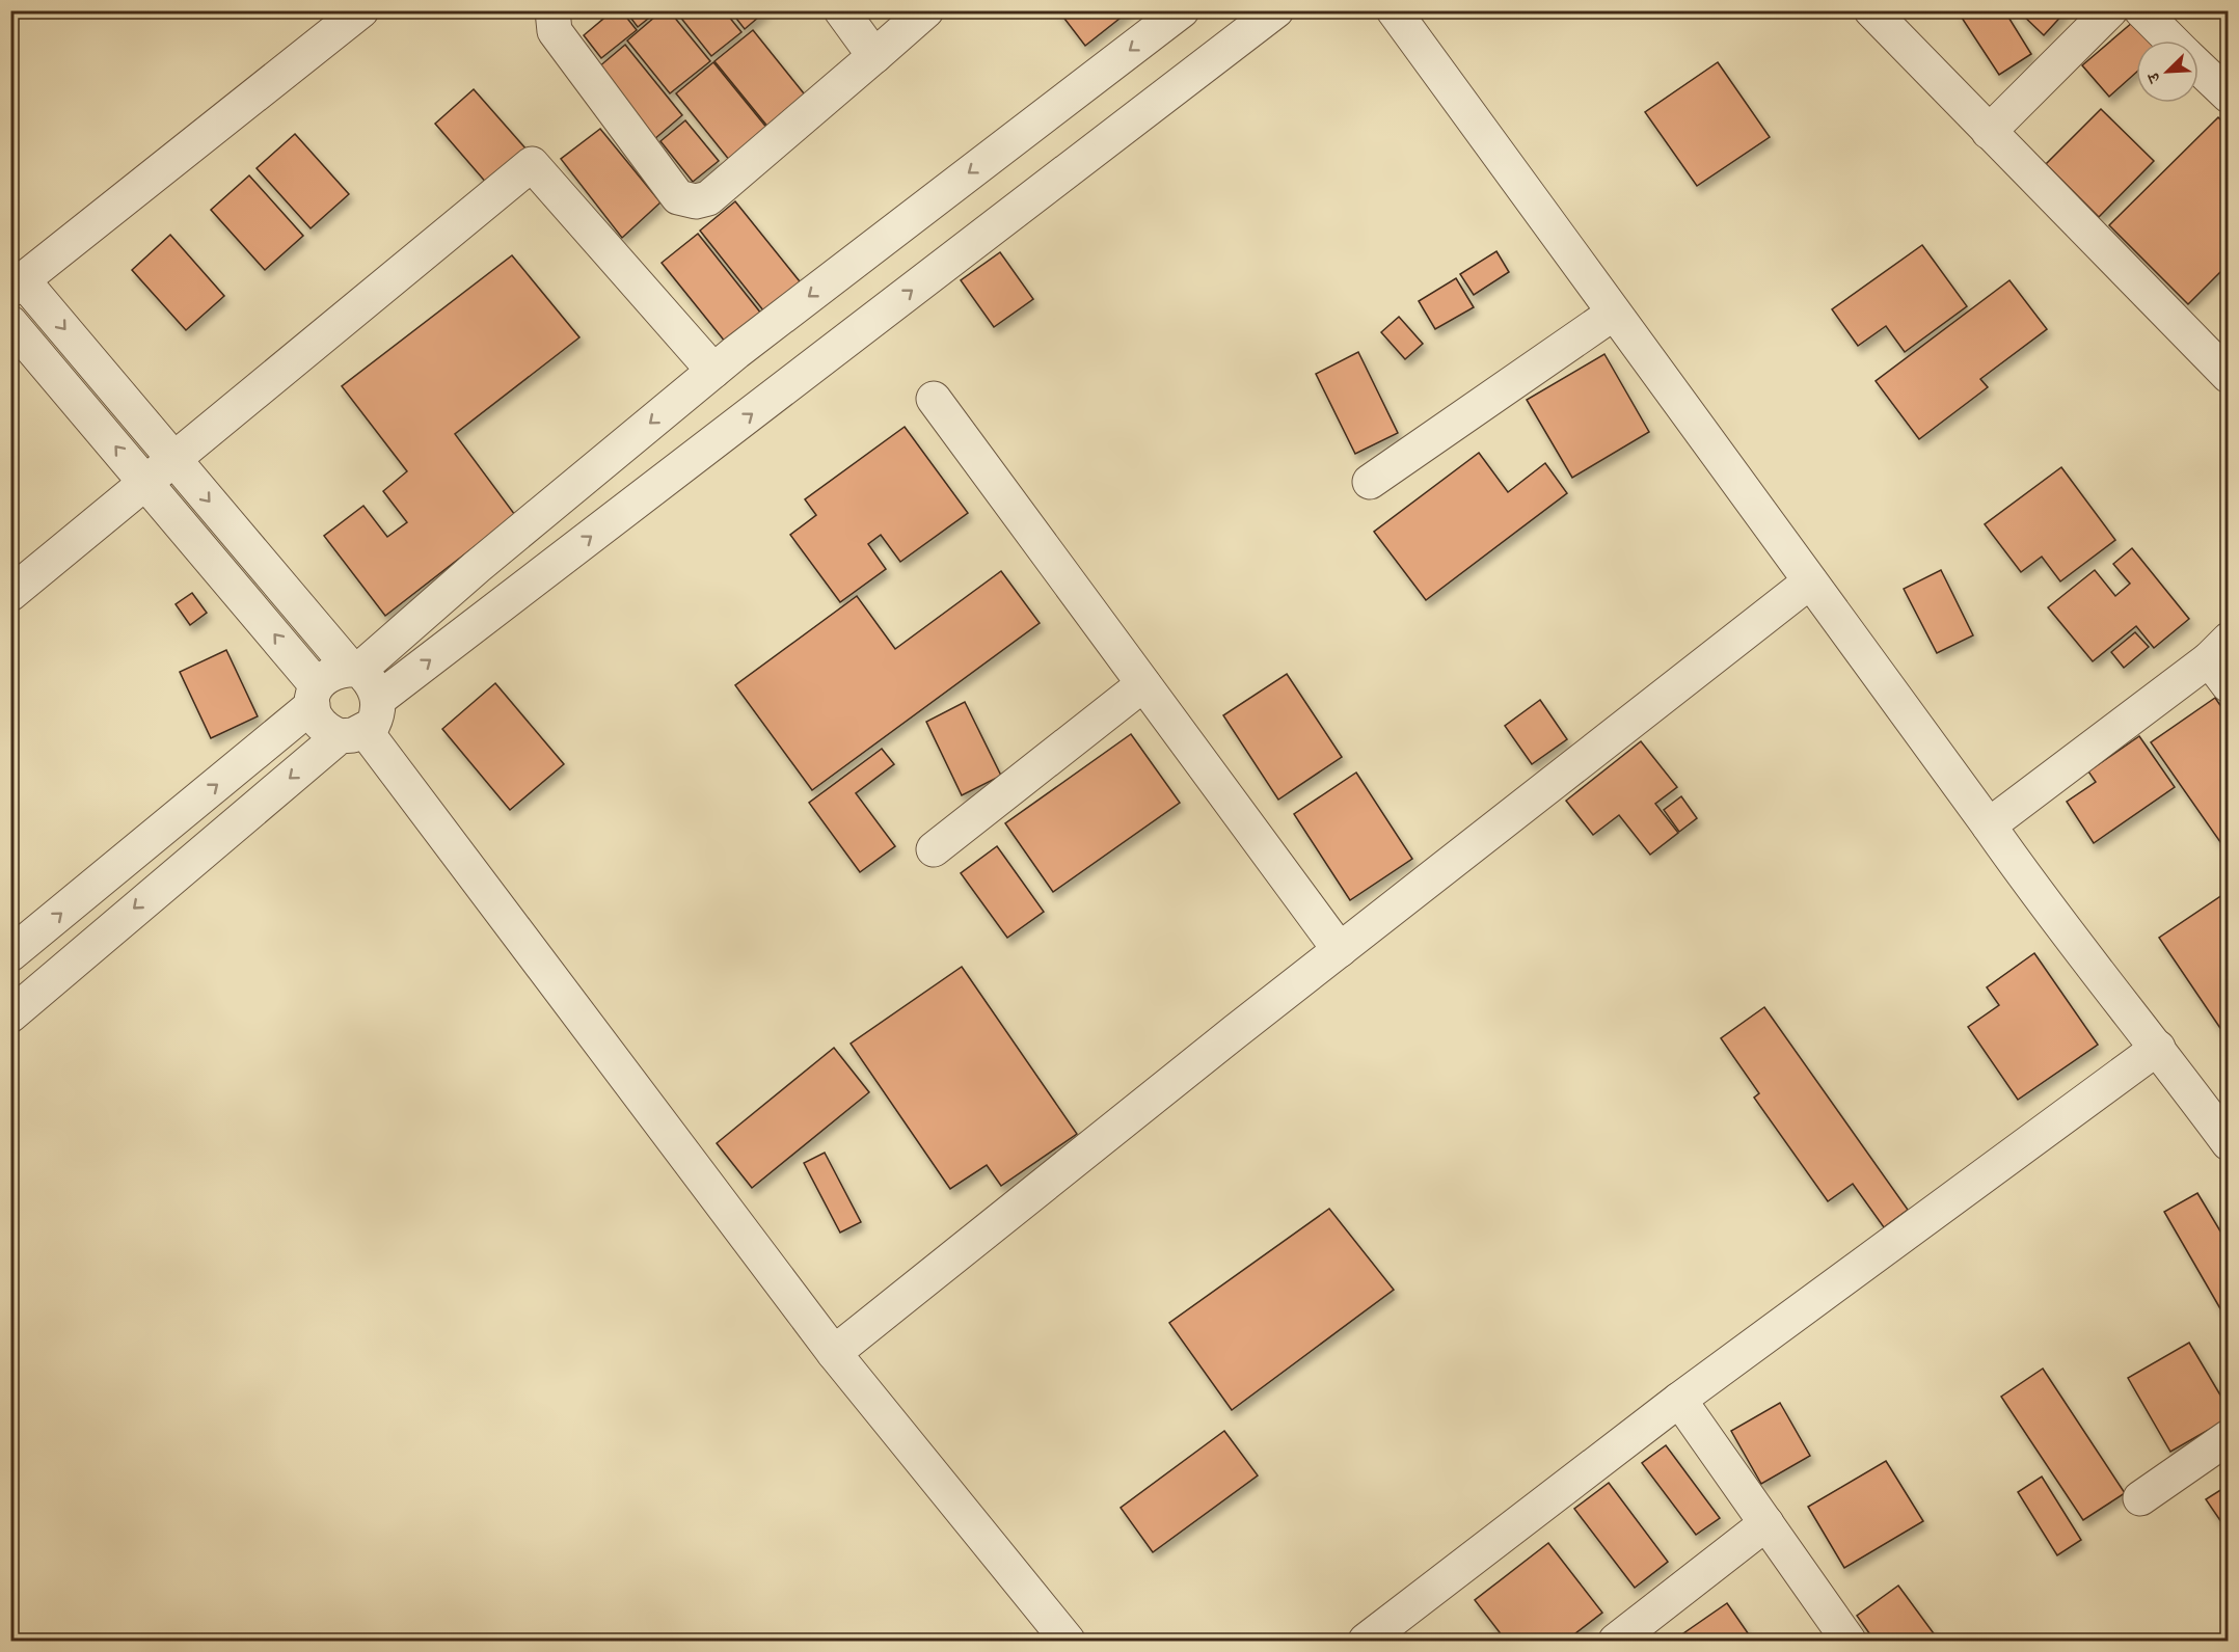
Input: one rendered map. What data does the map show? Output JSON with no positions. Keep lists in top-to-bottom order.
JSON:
{
  "north": "bottom left"
}
